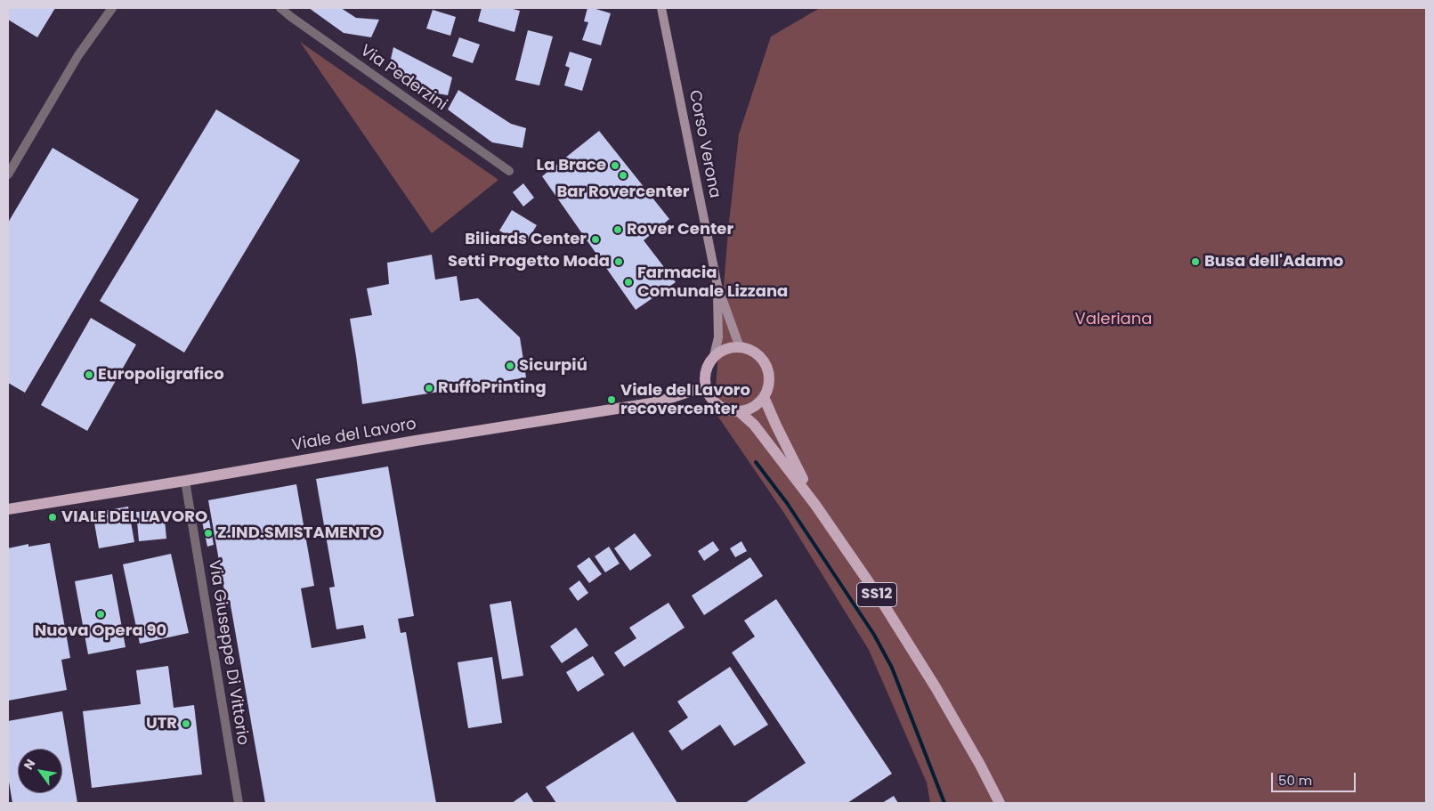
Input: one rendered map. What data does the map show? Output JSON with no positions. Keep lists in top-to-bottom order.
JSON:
{
  "streets": {
    "main road": ["Corso Verona", "Viale del Lavoro", "SS12"],
    "street": ["Via Pederzini", "Via Giuseppe Di Vittorio"]
  },
  "crossings": [
    ["Viale del Lavoro", "SS12"],
    ["Viale del Lavoro", "Via Giuseppe Di Vittorio"]
  ],
  "parks": ["Valeriana"],
  "places": [
    "La Brace",
    "Bar Rovercenter",
    "Rover Center",
    "Biliards Center",
    "Setti Progetto Moda",
    "Busa dell'Adamo",
    "Farmacia Comunale Lizzana",
    "Sicurpiú",
    "Europoligrafico",
    "RuffoPrinting",
    "Viale del Lavoro recovercenter",
    "VIALE DEL LAVORO",
    "Z.IND.SMISTAMENTO",
    "Nuova Opera 90",
    "UTR"
  ],
  "scale_bar": "50 m",
  "north": "top left"
}
